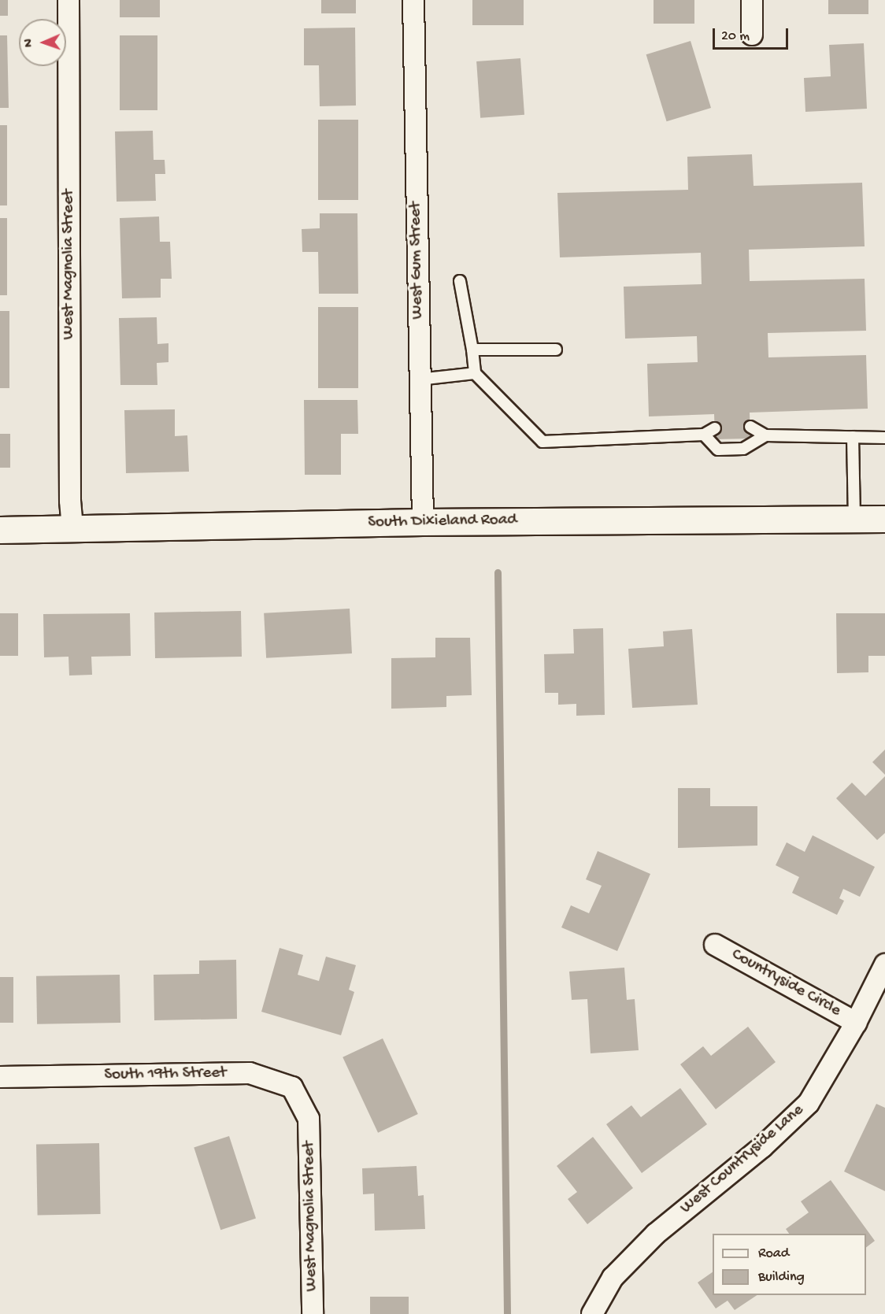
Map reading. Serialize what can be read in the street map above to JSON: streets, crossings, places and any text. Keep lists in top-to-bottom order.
{
  "streets": {
    "main road": ["South Dixieland Road"],
    "street": [
      "West Gum Street",
      "West Magnolia Street",
      "Countryside Circle",
      "South 19th Street",
      "West Countryside Lane"
    ]
  },
  "crossings": [
    ["West Gum Street", "South Dixieland Road"],
    ["West Magnolia Street", "South Dixieland Road"],
    ["West Magnolia Street", "South 19th Street"],
    ["Countryside Circle", "West Countryside Lane"]
  ],
  "legend": ["Road", "Building"],
  "scale_bar": "20 m",
  "north": "left"
}
